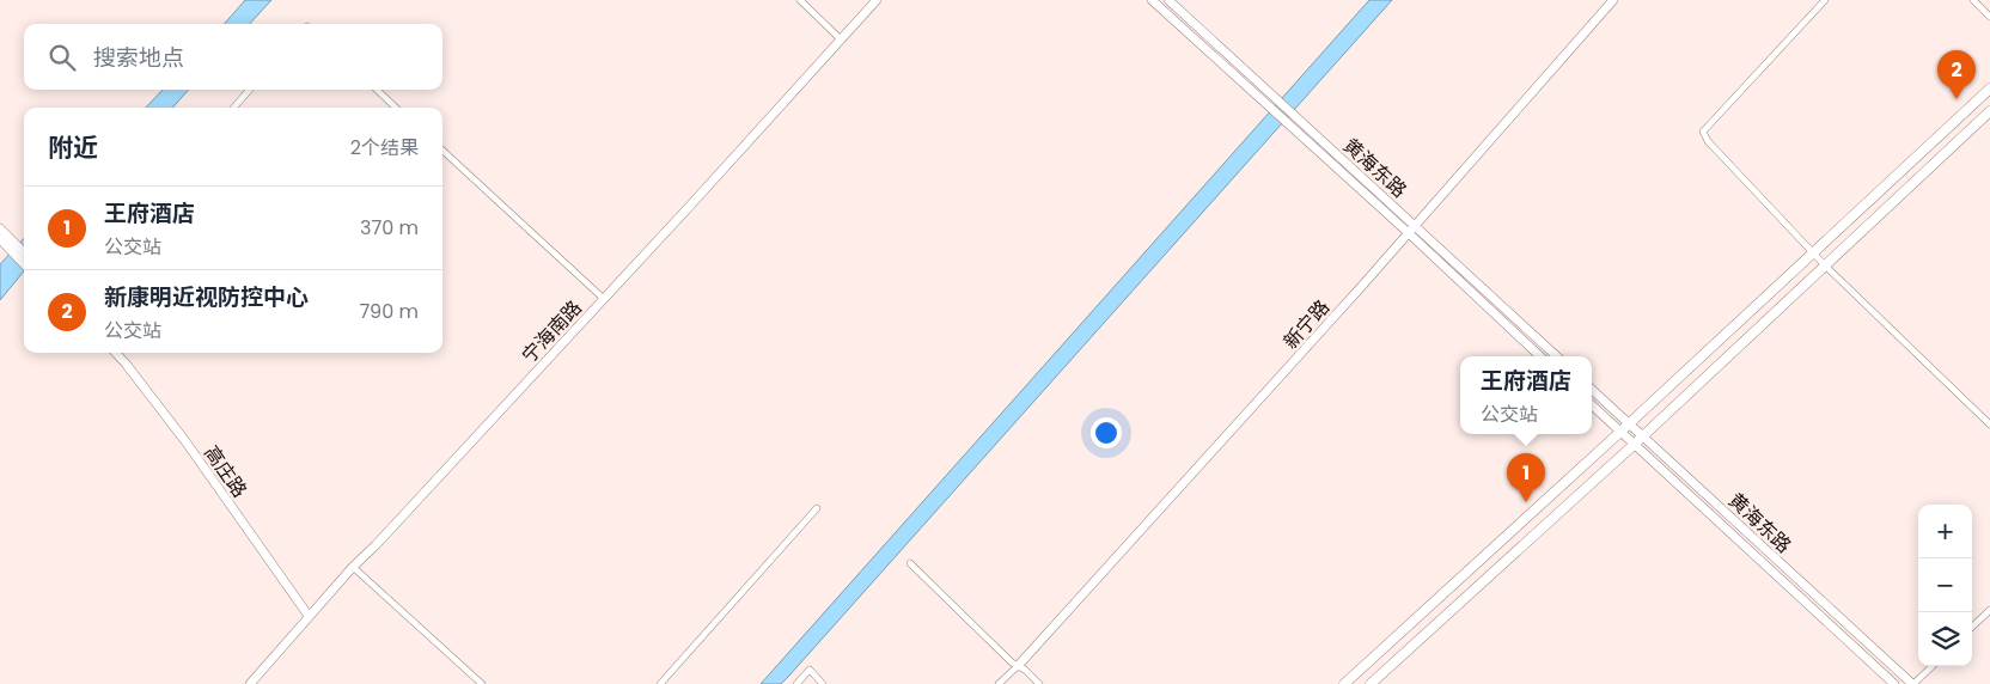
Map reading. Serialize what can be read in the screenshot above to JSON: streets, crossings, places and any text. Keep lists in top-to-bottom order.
{
  "streets": {
    "street": [
      "黄海东路",
      "新宁路",
      "宁海南路",
      "高庄路"
    ]
  },
  "crossings": [
    ["黄海东路", "新宁路"],
    ["宁海南路", "高庄路"]
  ],
  "page": {
    "search": "搜索地点",
    "pins": ["2", "1"],
    "heading": ["附近", "2个结果"],
    "list": [
      {
        "mark": "1",
        "name": "王府酒店",
        "note": "公交站",
        "value": "370 m"
      },
      {
        "mark": "2",
        "name": "新康明近视防控中心",
        "note": "公交站",
        "value": "790 m"
      }
    ],
    "popup": ["王府酒店", "公交站"],
    "map_buttons": ["+", "−"]
  }
}
